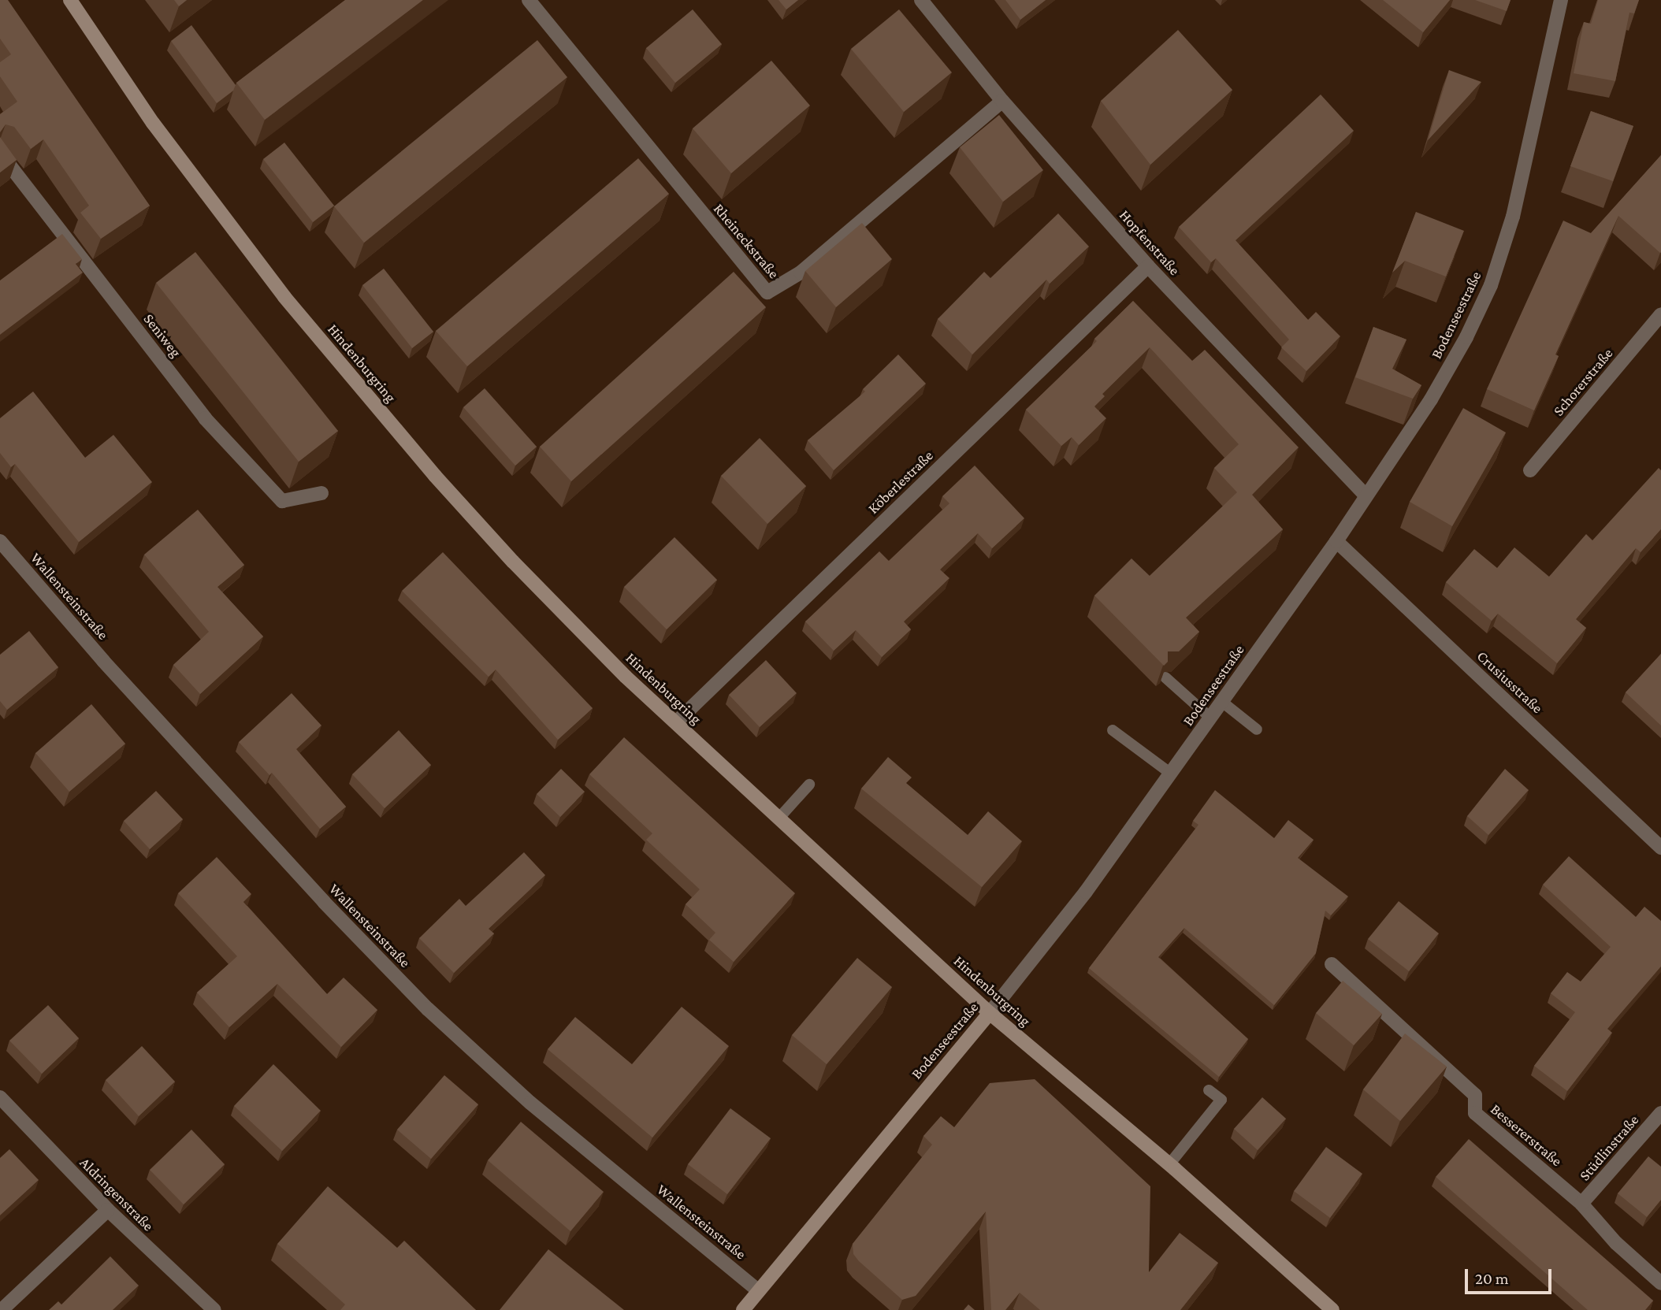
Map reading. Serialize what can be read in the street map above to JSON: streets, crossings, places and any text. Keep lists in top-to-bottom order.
{
  "streets": {
    "main road": ["Bodenseestraße", "Hindenburgring"],
    "street": [
      "Rheineckstraße",
      "Hopfenstraße",
      "Seniweg",
      "Schorerstraße",
      "Köberlestraße",
      "Wallensteinstraße",
      "Crusiusstraße",
      "Bessererstraße",
      "Stüdlinstraße",
      "Aldringenstraße"
    ]
  },
  "crossings": [
    ["Rheineckstraße", "Hopfenstraße"],
    ["Hopfenstraße", "Bodenseestraße"],
    ["Hopfenstraße", "Köberlestraße"],
    ["Bodenseestraße", "Hindenburgring"],
    ["Bodenseestraße", "Wallensteinstraße"],
    ["Bodenseestraße", "Crusiusstraße"],
    ["Hindenburgring", "Köberlestraße"],
    ["Bessererstraße", "Stüdlinstraße"]
  ],
  "scale_bar": "20 m"
}
